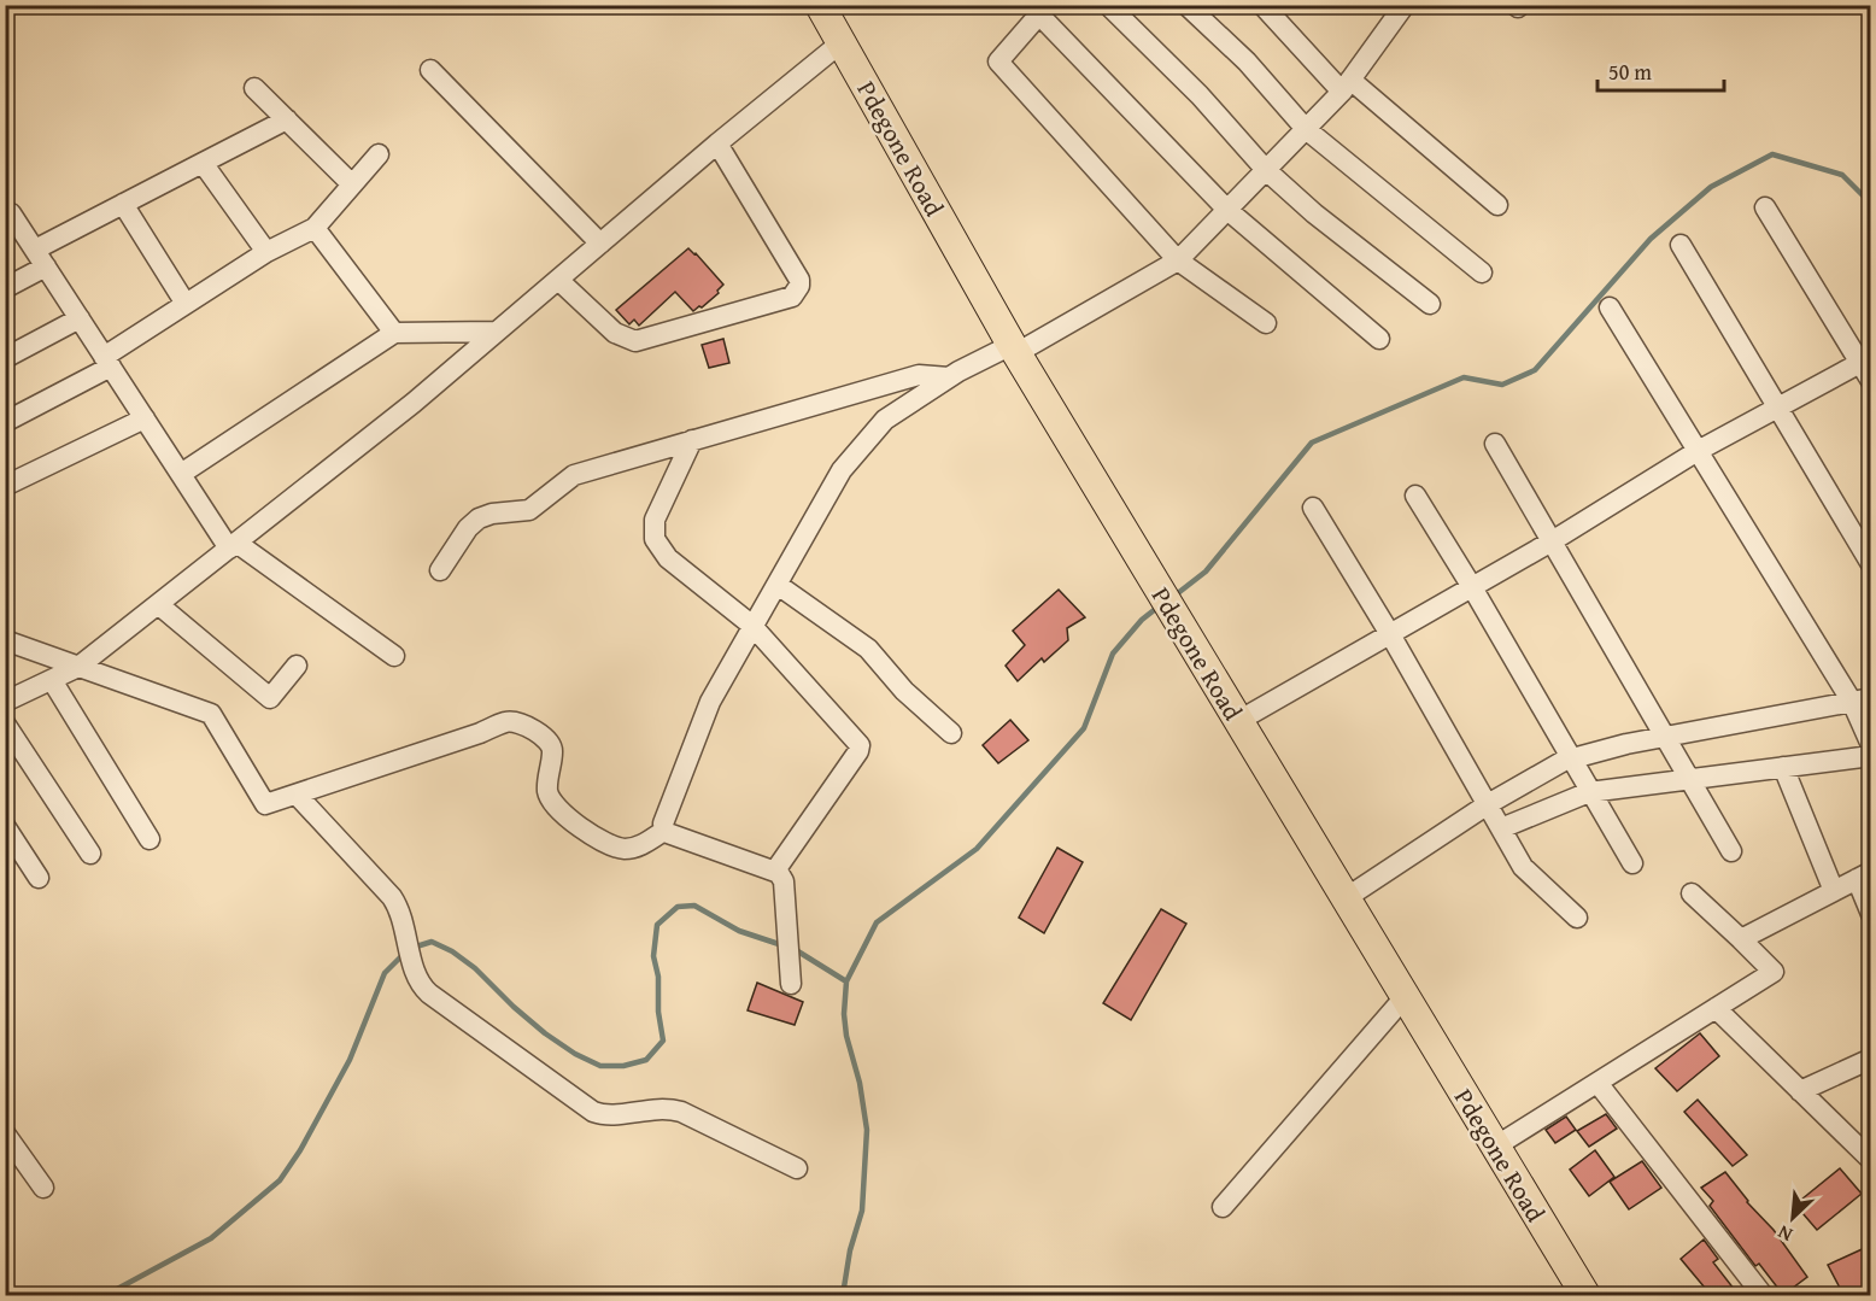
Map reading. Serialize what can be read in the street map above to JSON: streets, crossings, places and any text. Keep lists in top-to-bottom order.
{
  "streets": {
    "highway": ["Pdegone Road"]
  },
  "scale_bar": "50 m",
  "north": "bottom left"
}
